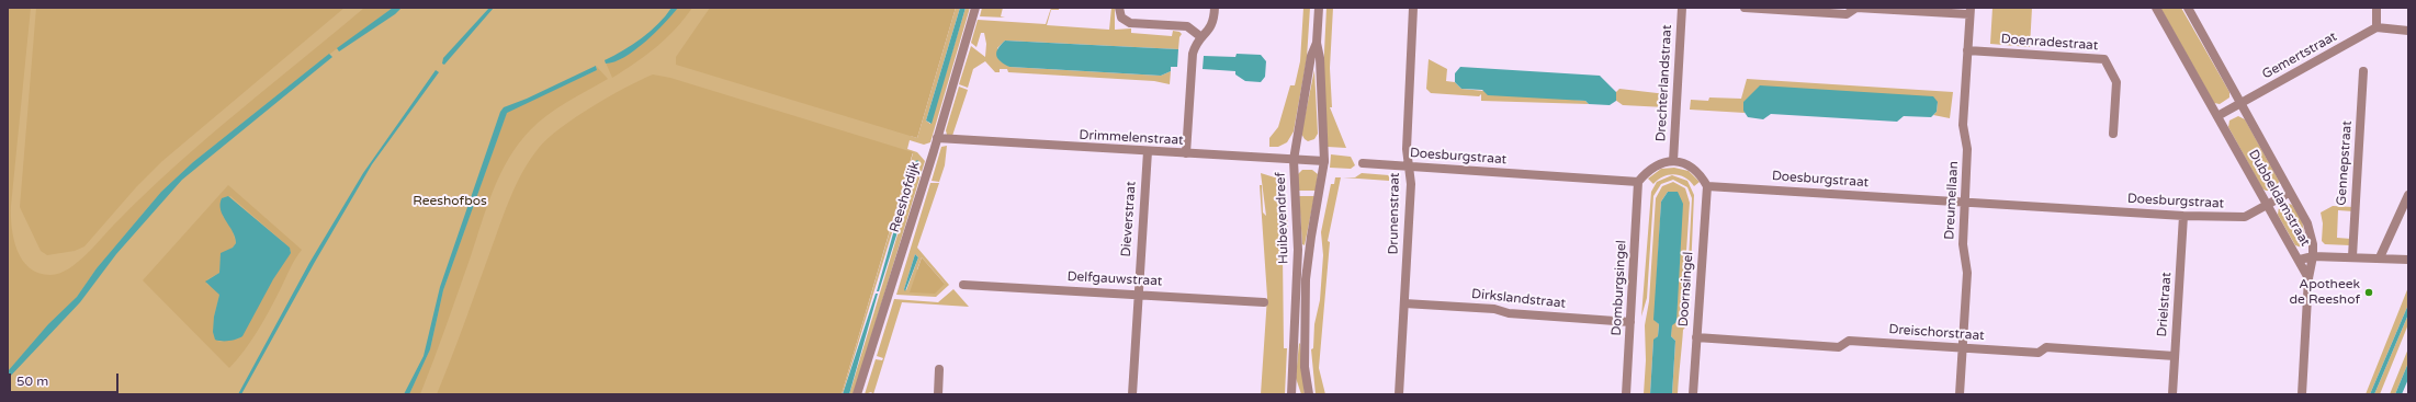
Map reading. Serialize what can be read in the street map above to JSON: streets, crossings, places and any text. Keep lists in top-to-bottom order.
{
  "streets": {
    "street": [
      "Doenradestraat",
      "Gemertstraat",
      "Drechterlandstraat",
      "Drimmelenstraat",
      "Doesburgstraat",
      "Gennepstraat",
      "Reeshofdijk",
      "Dubbeldamstraat",
      "Dreumellaan",
      "Drunenstraat",
      "Huibevendreef",
      "Dieverstraat",
      "Delfgauwstraat",
      "Domburgsingel",
      "Doornsingel",
      "Dirkslandstraat",
      "Drielstraat",
      "Dreischorstraat"
    ]
  },
  "crossings": [
    ["Doenradestraat", "Dreumellaan"],
    ["Gemertstraat", "Dubbeldamstraat"],
    ["Drimmelenstraat", "Reeshofdijk"],
    ["Drimmelenstraat", "Huibevendreef"],
    ["Drimmelenstraat", "Dieverstraat"],
    ["Doesburgstraat", "Dubbeldamstraat"],
    ["Doesburgstraat", "Dreumellaan"],
    ["Doesburgstraat", "Drunenstraat"],
    ["Doesburgstraat", "Domburgsingel"],
    ["Doesburgstraat", "Doornsingel"],
    ["Doesburgstraat", "Drielstraat"],
    ["Dreumellaan", "Dreischorstraat"],
    ["Drunenstraat", "Dirkslandstraat"],
    ["Dieverstraat", "Delfgauwstraat"],
    ["Domburgsingel", "Dirkslandstraat"],
    ["Doornsingel", "Dreischorstraat"],
    ["Drielstraat", "Dreischorstraat"]
  ],
  "parks": ["Reeshofbos"],
  "places": ["Apotheek de Reeshof"],
  "scale_bar": "50 m"
}
